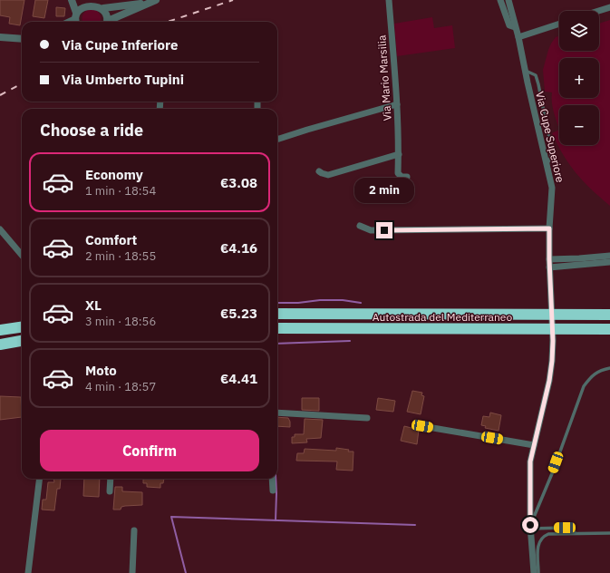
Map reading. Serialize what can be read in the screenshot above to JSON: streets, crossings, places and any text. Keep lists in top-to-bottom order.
{
  "streets": {
    "highway": ["Autostrada del Mediterraneo"],
    "street": ["Via Mario Marsilia", "Via Cupe Superiore"]
  },
  "page": {
    "map_buttons": ["+", "−"],
    "banner": ["Via Cupe Inferiore", "Via Umberto Tupini"],
    "heading": "Choose a ride",
    "list": [
      {
        "name": "Economy",
        "note": "1 min · 18:54",
        "value": "€3.08"
      },
      {
        "name": "Comfort",
        "note": "2 min · 18:55",
        "value": "€4.16"
      },
      {
        "name": "XL",
        "note": "3 min · 18:56",
        "value": "€5.23"
      },
      {
        "name": "Moto",
        "note": "4 min · 18:57",
        "value": "€4.41"
      }
    ],
    "bubble": "2 min",
    "buttons": "Confirm"
  }
}
